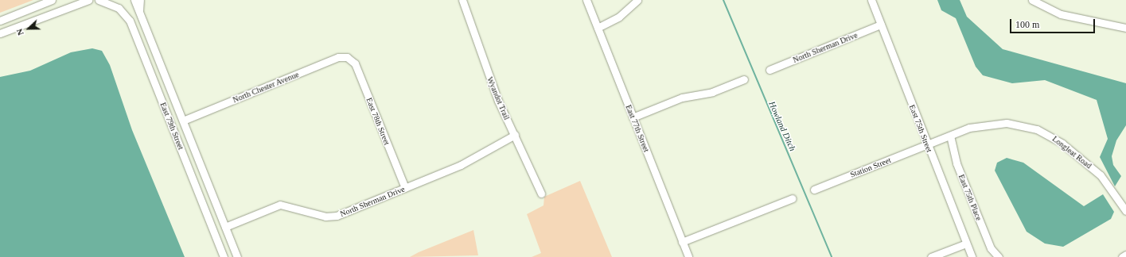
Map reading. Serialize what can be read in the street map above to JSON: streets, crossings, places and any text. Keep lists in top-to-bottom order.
{
  "streets": {
    "street": [
      "North Sherman Drive",
      "North Chester Avenue",
      "Wyandot Trail",
      "East 78th Street",
      "East 79th Street",
      "East 77th Street",
      "East 75th Street",
      "Longleat Road",
      "Station Street",
      "East 75th Place"
    ]
  },
  "crossings": [
    ["North Sherman Drive", "Wyandot Trail"],
    ["North Sherman Drive", "East 78th Street"],
    ["North Sherman Drive", "East 79th Street"],
    ["North Sherman Drive", "East 75th Street"],
    ["North Chester Avenue", "East 78th Street"],
    ["North Chester Avenue", "East 79th Street"],
    ["East 75th Street", "Longleat Road"],
    ["East 75th Street", "Station Street"],
    ["Longleat Road", "Station Street"],
    ["Longleat Road", "East 75th Place"]
  ],
  "water": ["Howland Ditch"],
  "scale_bar": "100 m",
  "north": "left"
}
